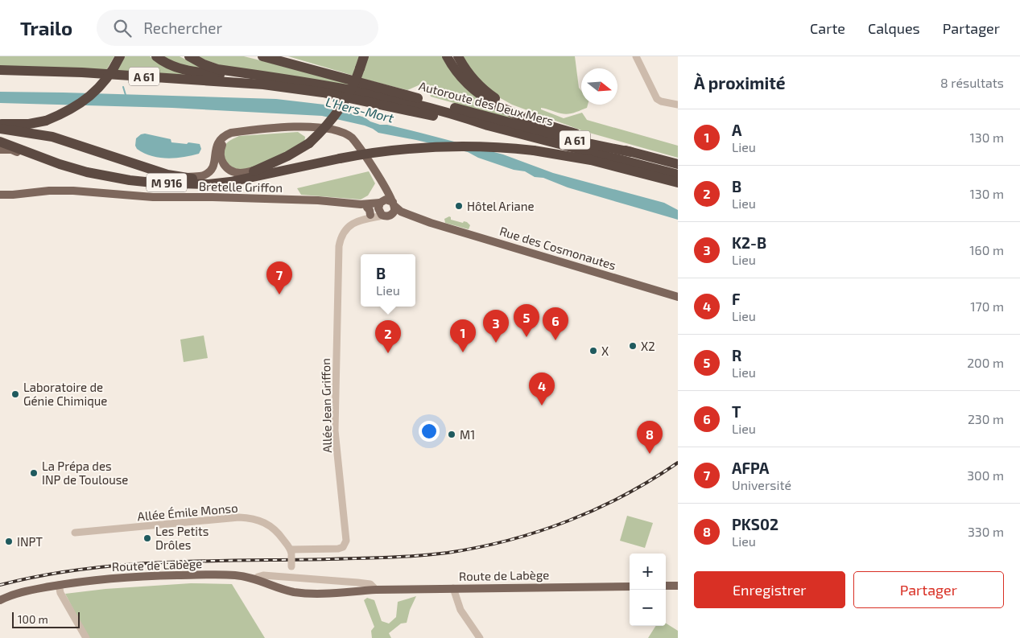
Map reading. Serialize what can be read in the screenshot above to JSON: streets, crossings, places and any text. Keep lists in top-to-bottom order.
{
  "streets": {
    "highway": ["A 61", "Autoroute des Deux Mers", "M 916"],
    "main road": ["Bretelle Griffon", "Rue des Cosmonautes", "Route de Labège"],
    "street": ["Allée Jean Griffon", "Allée Émile Monso"]
  },
  "crossings": [
    ["A 61", "Autoroute des Deux Mers"],
    ["Bretelle Griffon", "Rue des Cosmonautes"],
    ["Bretelle Griffon", "Allée Jean Griffon"],
    ["Rue des Cosmonautes", "Allée Jean Griffon"],
    ["Allée Jean Griffon", "Allée Émile Monso"]
  ],
  "water": ["L'Hers-Mort"],
  "places": [
    "Hôtel Ariane",
    "X2",
    "X",
    "Laboratoire de Génie Chimique",
    "M1",
    "La Prépa des INP de Toulouse",
    "Les Petits Drôles",
    "INPT"
  ],
  "scale_bar": "100 m",
  "north": "right",
  "page": {
    "header": "Trailo",
    "search": "Rechercher",
    "nav": ["Carte", "Calques", "Partager"],
    "heading": ["À proximité", "8 résultats"],
    "list": [
      {
        "mark": "1",
        "name": "A",
        "note": "Lieu",
        "value": "130 m"
      },
      {
        "mark": "2",
        "name": "B",
        "note": "Lieu",
        "value": "130 m"
      },
      {
        "mark": "3",
        "name": "K2-B",
        "note": "Lieu",
        "value": "160 m"
      },
      {
        "mark": "4",
        "name": "F",
        "note": "Lieu",
        "value": "170 m"
      },
      {
        "mark": "5",
        "name": "R",
        "note": "Lieu",
        "value": "200 m"
      },
      {
        "mark": "6",
        "name": "T",
        "note": "Lieu",
        "value": "230 m"
      },
      {
        "mark": "7",
        "name": "AFPA",
        "note": "Université",
        "value": "300 m"
      },
      {
        "mark": "8",
        "name": "PKS02",
        "note": "Lieu",
        "value": "330 m"
      }
    ],
    "popup": ["B", "Lieu"],
    "pins": [
      "7",
      "5",
      "6",
      "3",
      "1",
      "2",
      "4",
      "8"
    ],
    "map_buttons": ["+", "−"],
    "buttons": ["Enregistrer", "Partager"],
    "scale": "100 m"
  }
}
